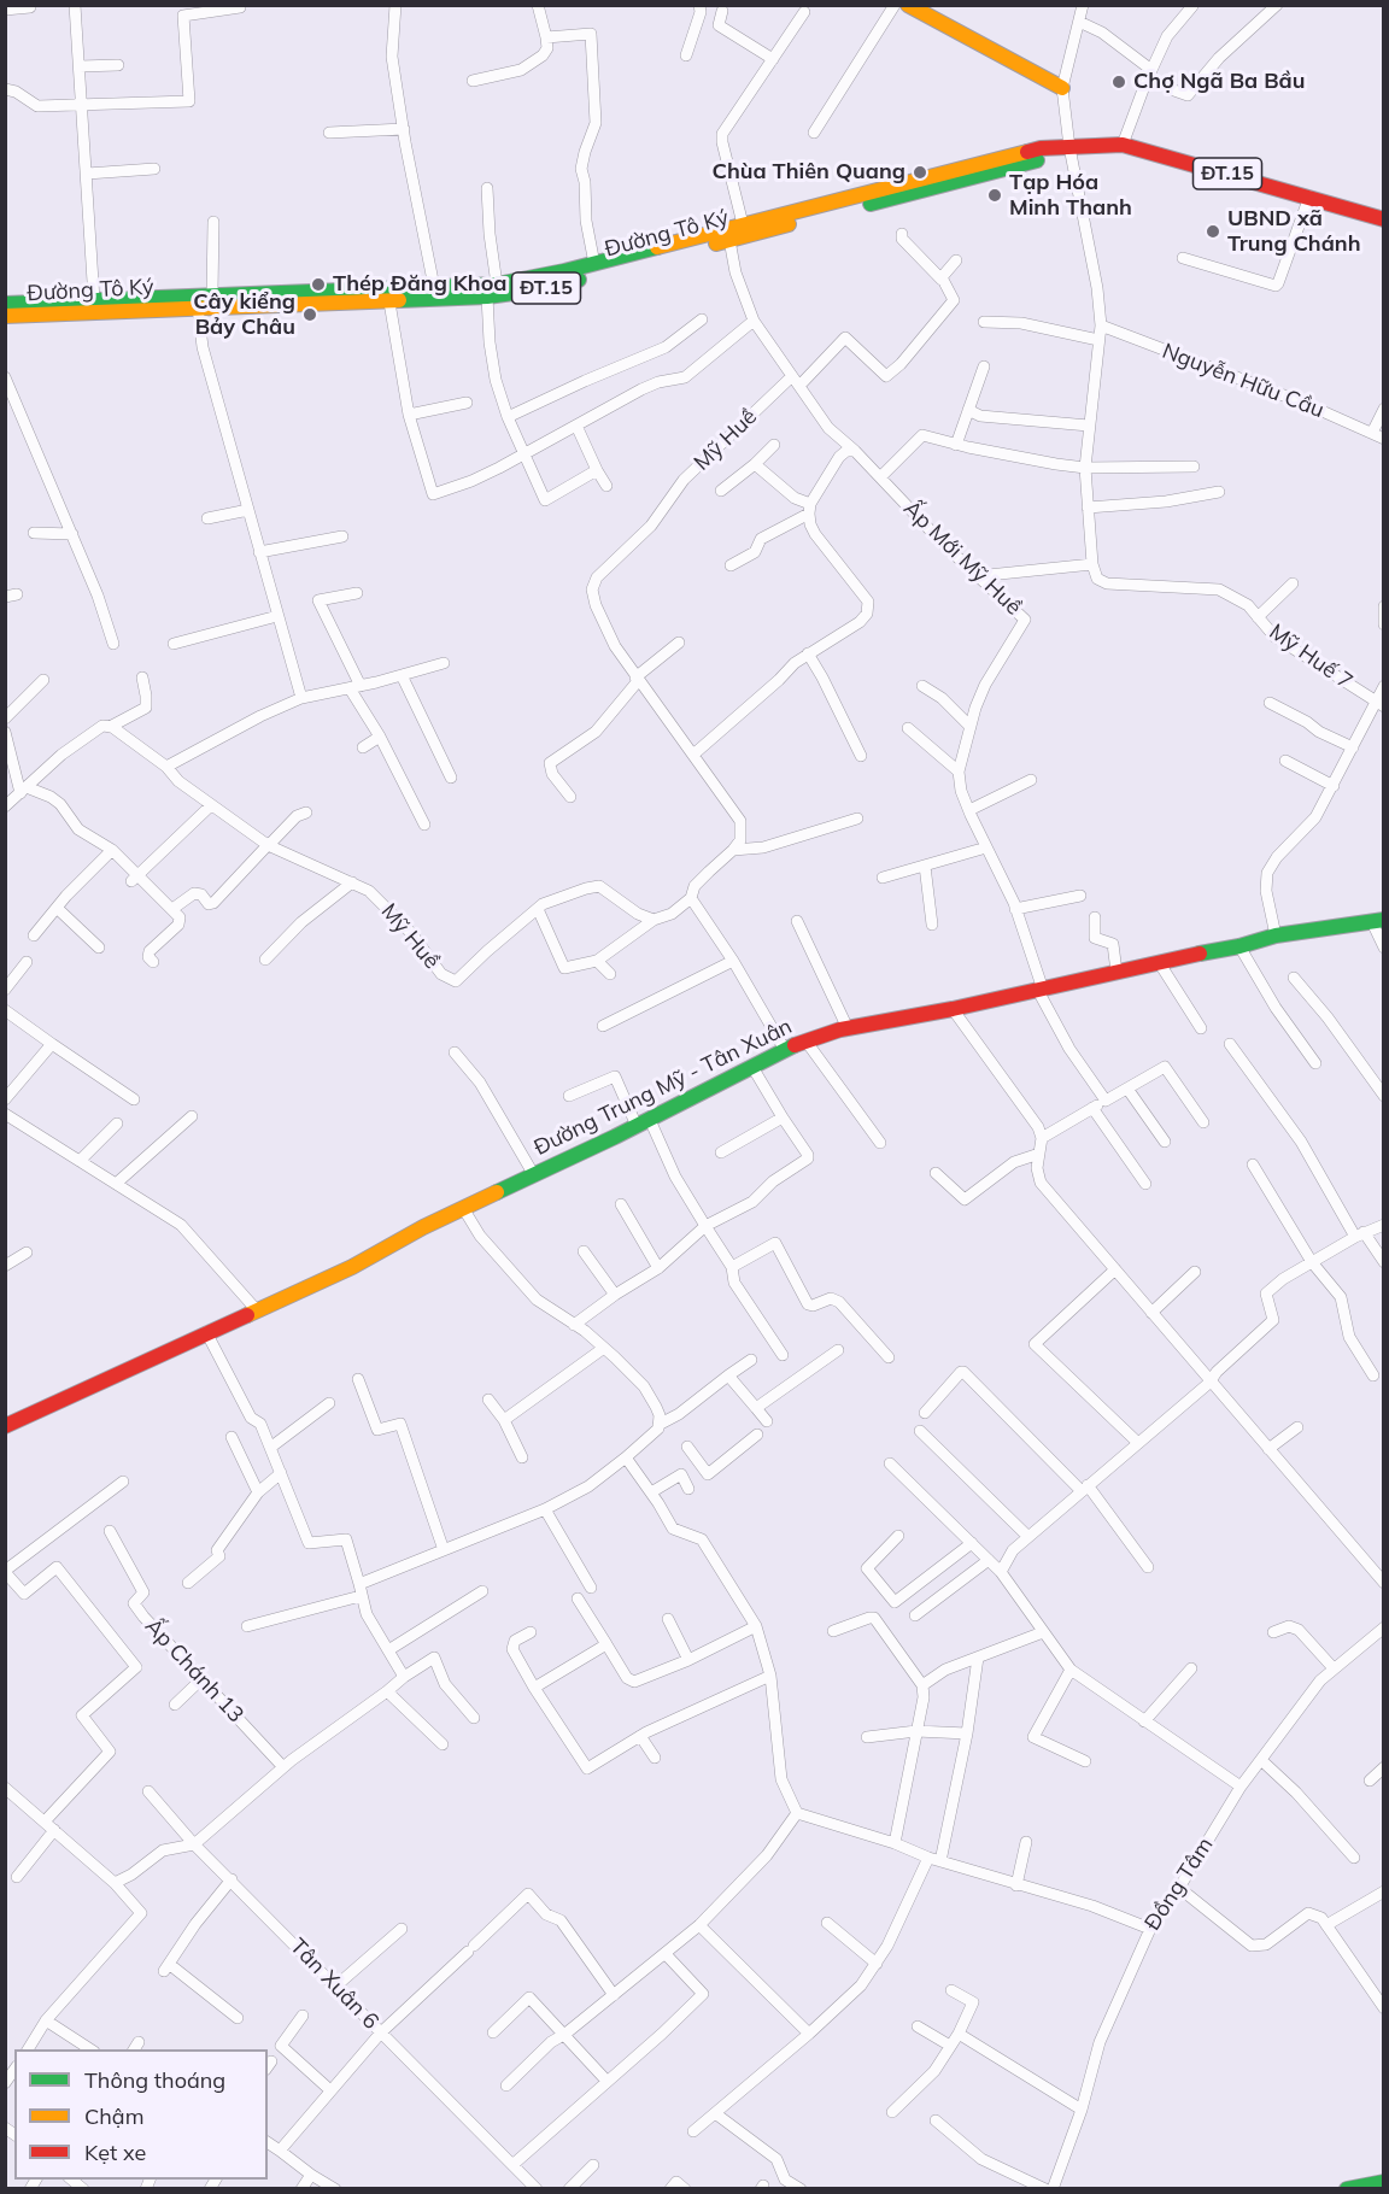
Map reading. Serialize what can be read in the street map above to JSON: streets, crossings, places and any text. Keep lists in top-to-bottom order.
{
  "streets": {
    "main road": ["ĐT.15", "Đường Tô Ký", "Đường Trung Mỹ - Tân Xuân"],
    "street": [
      "Nguyễn Hữu Cầu",
      "Mỹ Huề",
      "Ấp Mới Mỹ Huề",
      "Mỹ Huế 7",
      "Ấp Chánh 13",
      "Đồng Tâm",
      "Tân Xuân 6"
    ]
  },
  "crossings": [
    ["Đường Tô Ký", "Ấp Mới Mỹ Huề"],
    ["Mỹ Huề", "Ấp Mới Mỹ Huề"],
    ["Ấp Mới Mỹ Huề", "Đường Trung Mỹ - Tân Xuân"]
  ],
  "places": [
    "Chợ Ngã Ba Bầu",
    "Chùa Thiên Quang",
    "Tạp Hóa Minh Thanh",
    "UBND xã Trung Chánh",
    "Thép Đăng Khoa",
    "Cây kiểng Bảy Châu"
  ],
  "legend": ["Thông thoáng", "Chậm", "Kẹt xe"]
}
